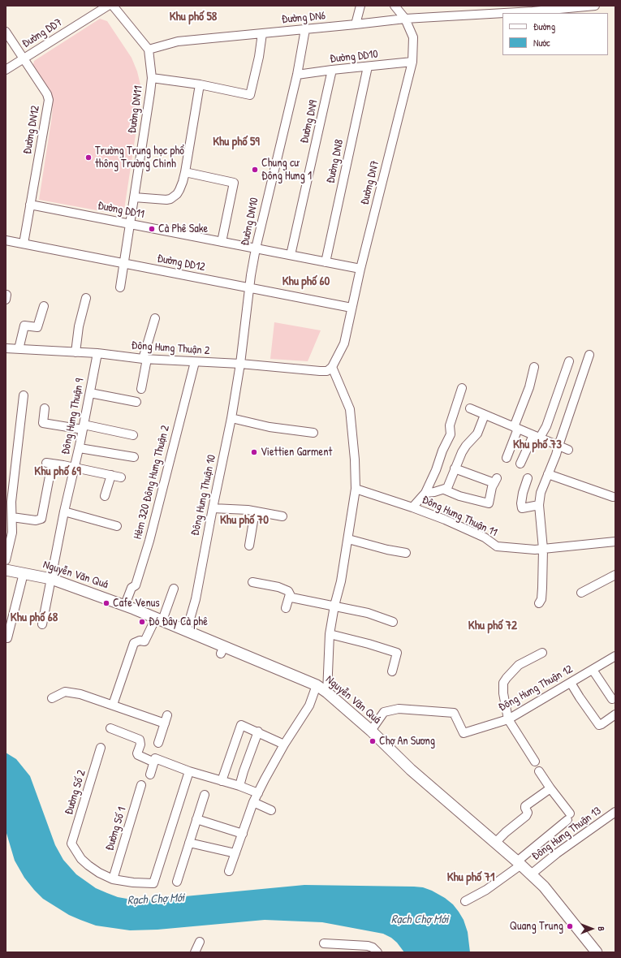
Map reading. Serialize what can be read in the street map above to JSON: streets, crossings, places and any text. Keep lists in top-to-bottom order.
{
  "streets": {
    "main road": ["Nguyễn Văn Quá"],
    "street": [
      "Đường DN6",
      "Đường DD7",
      "Đường DD10",
      "Đường DN11",
      "Đường DN9",
      "Đường DN12",
      "Đường DN8",
      "Đường DN7",
      "Đường DD11",
      "Đường DN10",
      "Đường DD12",
      "Đông Hưng Thuận 2",
      "Đông Hưng Thuận 9",
      "Hẻm 320 Đông Hưng Thuận 2",
      "Đông Hưng Thuận 10",
      "Đông Hưng Thuận 11",
      "Đông Hưng Thuận 12",
      "Đường Số 2",
      "Đường Số 1",
      "Đông Hưng Thuận 13"
    ]
  },
  "crossings": [
    ["Đường DN6", "Đường DN11"],
    ["Đường DN6", "Đường DN7"],
    ["Đường DN6", "Đường DN10"],
    ["Đường DD7", "Đường DN12"],
    ["Đường DD10", "Đường DN9"],
    ["Đường DD10", "Đường DN8"],
    ["Đường DD10", "Đường DN7"],
    ["Đường DD10", "Đường DN10"],
    ["Đường DN11", "Đường DD11"],
    ["Đường DN11", "Đường DD12"],
    ["Đường DN9", "Đường DD11"],
    ["Đường DN12", "Đường DD11"],
    ["Đường DN12", "Đường DD12"],
    ["Đường DN8", "Đường DD11"],
    ["Đường DN7", "Đường DD11"],
    ["Đường DN7", "Đường DD12"],
    ["Đường DN7", "Đông Hưng Thuận 2"],
    ["Đường DD11", "Đường DN10"],
    ["Đường DN10", "Đường DD12"],
    ["Đường DN10", "Đông Hưng Thuận 2"],
    ["Đường DN10", "Đông Hưng Thuận 10"],
    ["Đông Hưng Thuận 2", "Đông Hưng Thuận 9"],
    ["Đông Hưng Thuận 2", "Hẻm 320 Đông Hưng Thuận 2"],
    ["Đông Hưng Thuận 2", "Đông Hưng Thuận 10"],
    ["Đông Hưng Thuận 9", "Nguyễn Văn Quá"],
    ["Hẻm 320 Đông Hưng Thuận 2", "Nguyễn Văn Quá"],
    ["Đông Hưng Thuận 10", "Nguyễn Văn Quá"],
    ["Nguyễn Văn Quá", "Đông Hưng Thuận 12"],
    ["Nguyễn Văn Quá", "Đông Hưng Thuận 13"],
    ["Đường Số 2", "Đường Số 1"]
  ],
  "districts": [
    "Khu phố 58",
    "Khu phố 59",
    "Khu phố 60",
    "Khu phố 73",
    "Khu phố 69",
    "Khu phố 70",
    "Khu phố 68",
    "Khu phố 72",
    "Khu phố 71"
  ],
  "water": ["Rạch Chợ Mới"],
  "places": [
    "Trường Trung học phổ thông Trường Chinh",
    "Chung cư Đông Hưng 1",
    "Cà Phê Sake",
    "Viettien Garment",
    "Cafe Venus",
    "Đó Đây Cà phê",
    "Chợ An Sương",
    "Quang Trung"
  ],
  "legend": ["Đường", "Nước"],
  "north": "right"
}
